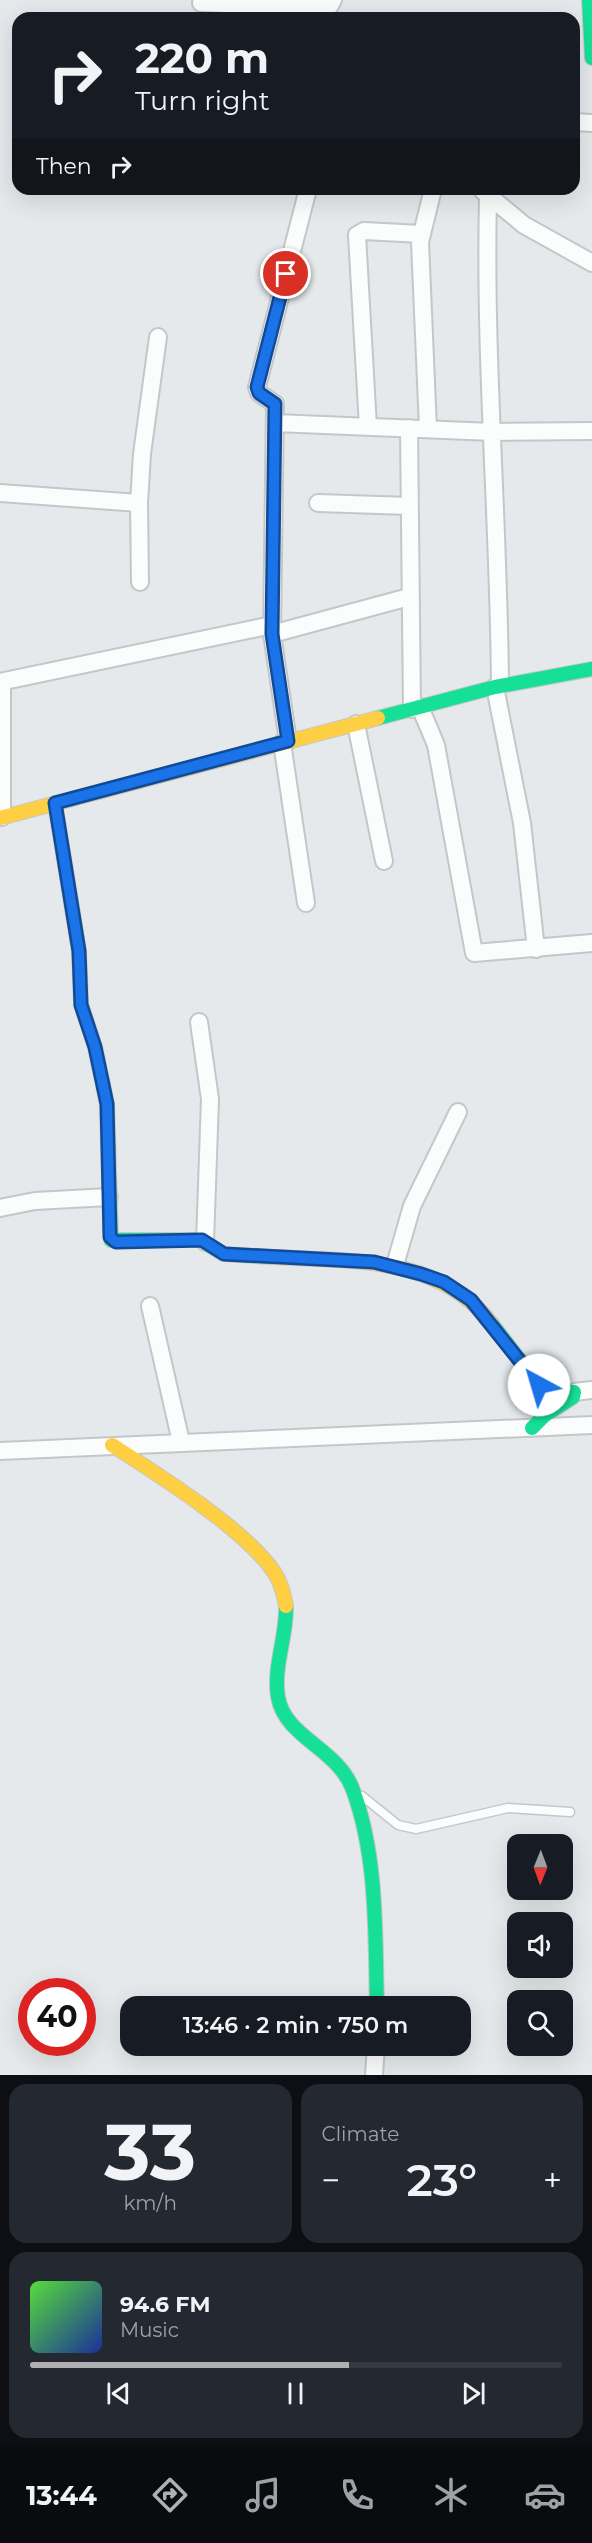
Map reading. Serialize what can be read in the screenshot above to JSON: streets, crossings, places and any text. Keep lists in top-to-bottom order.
{
  "north": "bottom",
  "page": {
    "turn": ["220 m", "Turn right"],
    "then": "Then",
    "limit": "40",
    "trip": "13:46 · 2 min · 750 m",
    "tile": [
      ["33", "km/h"],
      "Climate"
    ],
    "heat": ["−", "23°", "+"],
    "song": ["94.6 FM", "Music"],
    "tabs": "13:44"
  }
}
